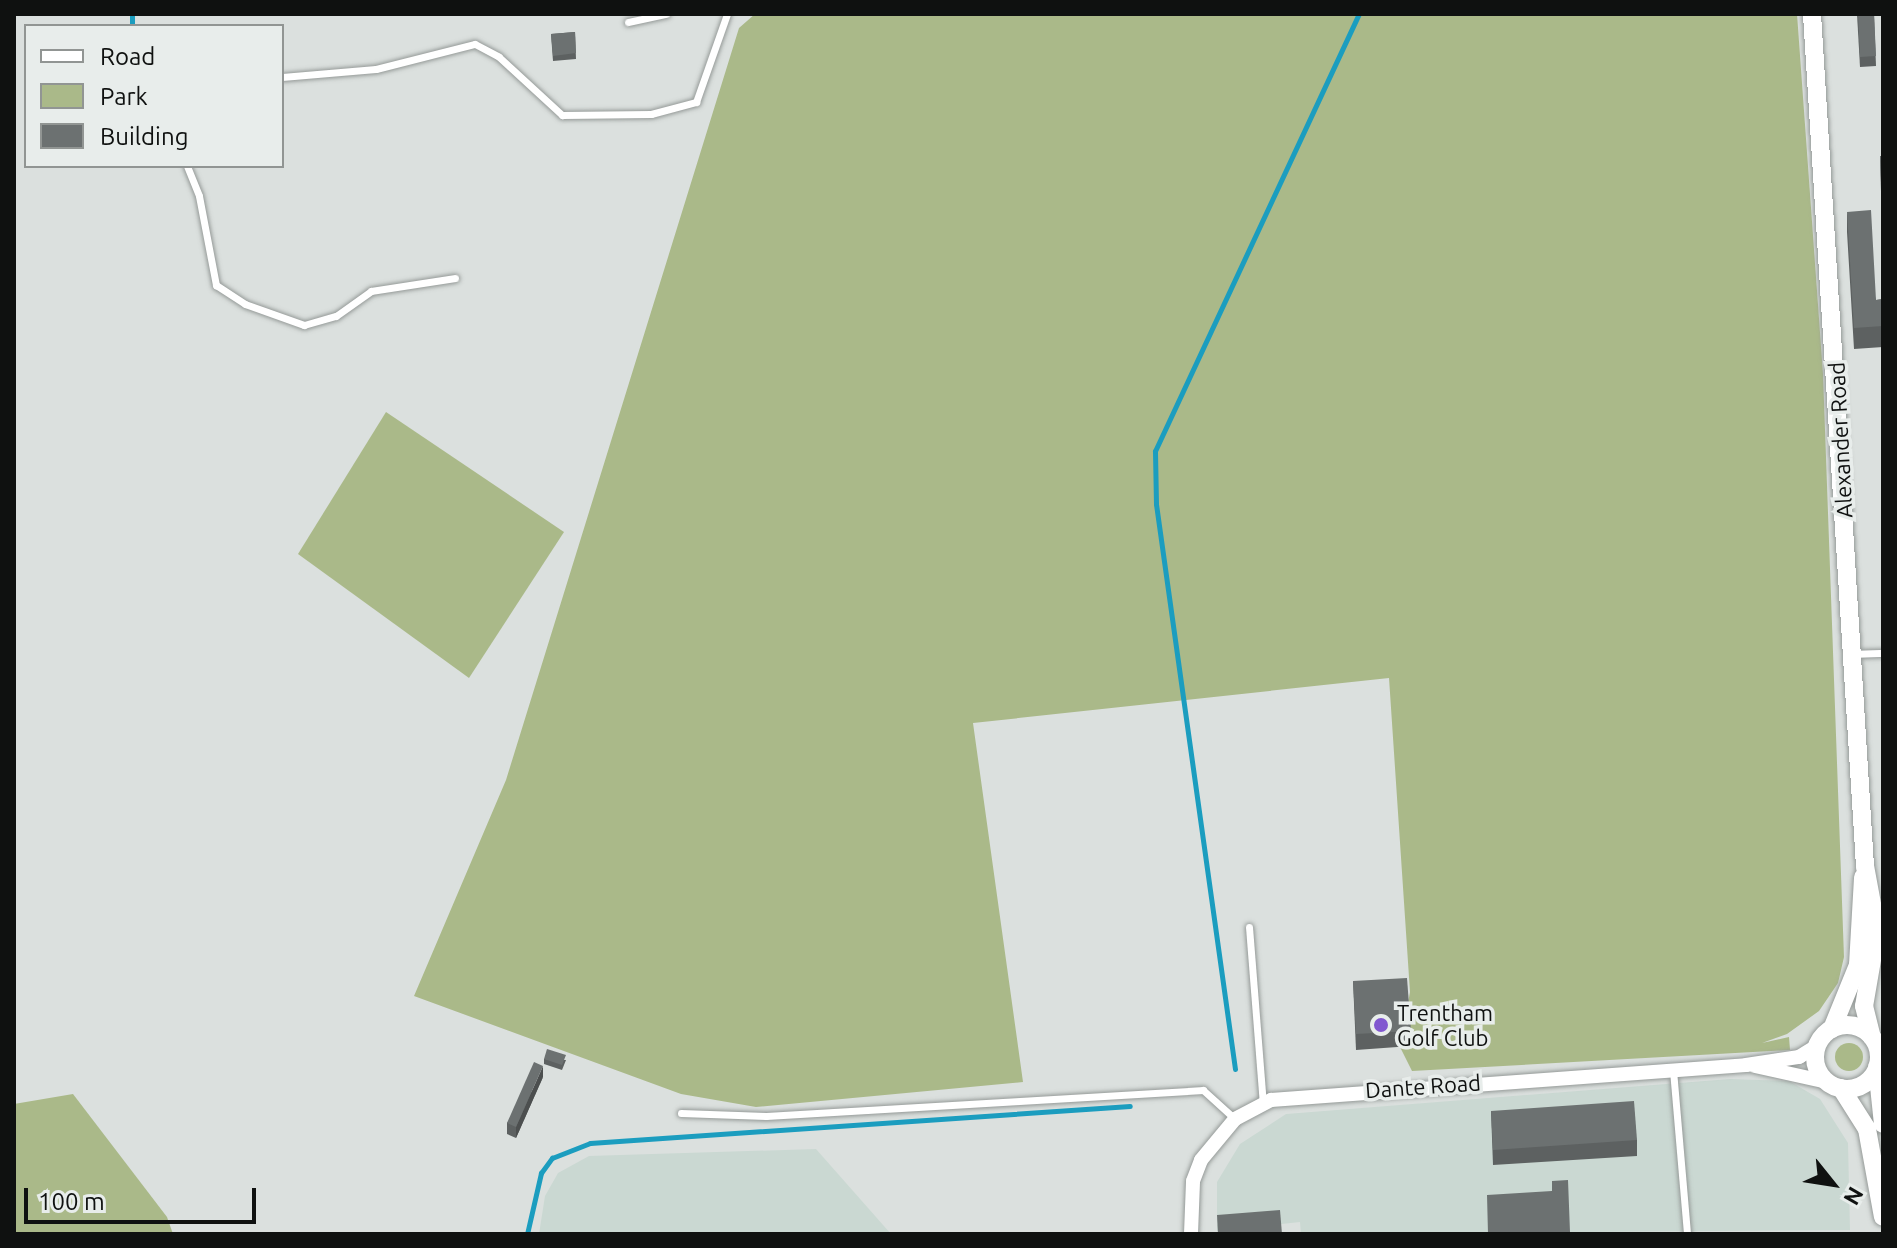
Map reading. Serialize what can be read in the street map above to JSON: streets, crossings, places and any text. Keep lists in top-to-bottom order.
{
  "streets": {
    "street": ["Alexander Road", "Dante Road"]
  },
  "places": ["Trentham Golf Club"],
  "legend": ["Road", "Park", "Building"],
  "scale_bar": "100 m",
  "north": "bottom right"
}
